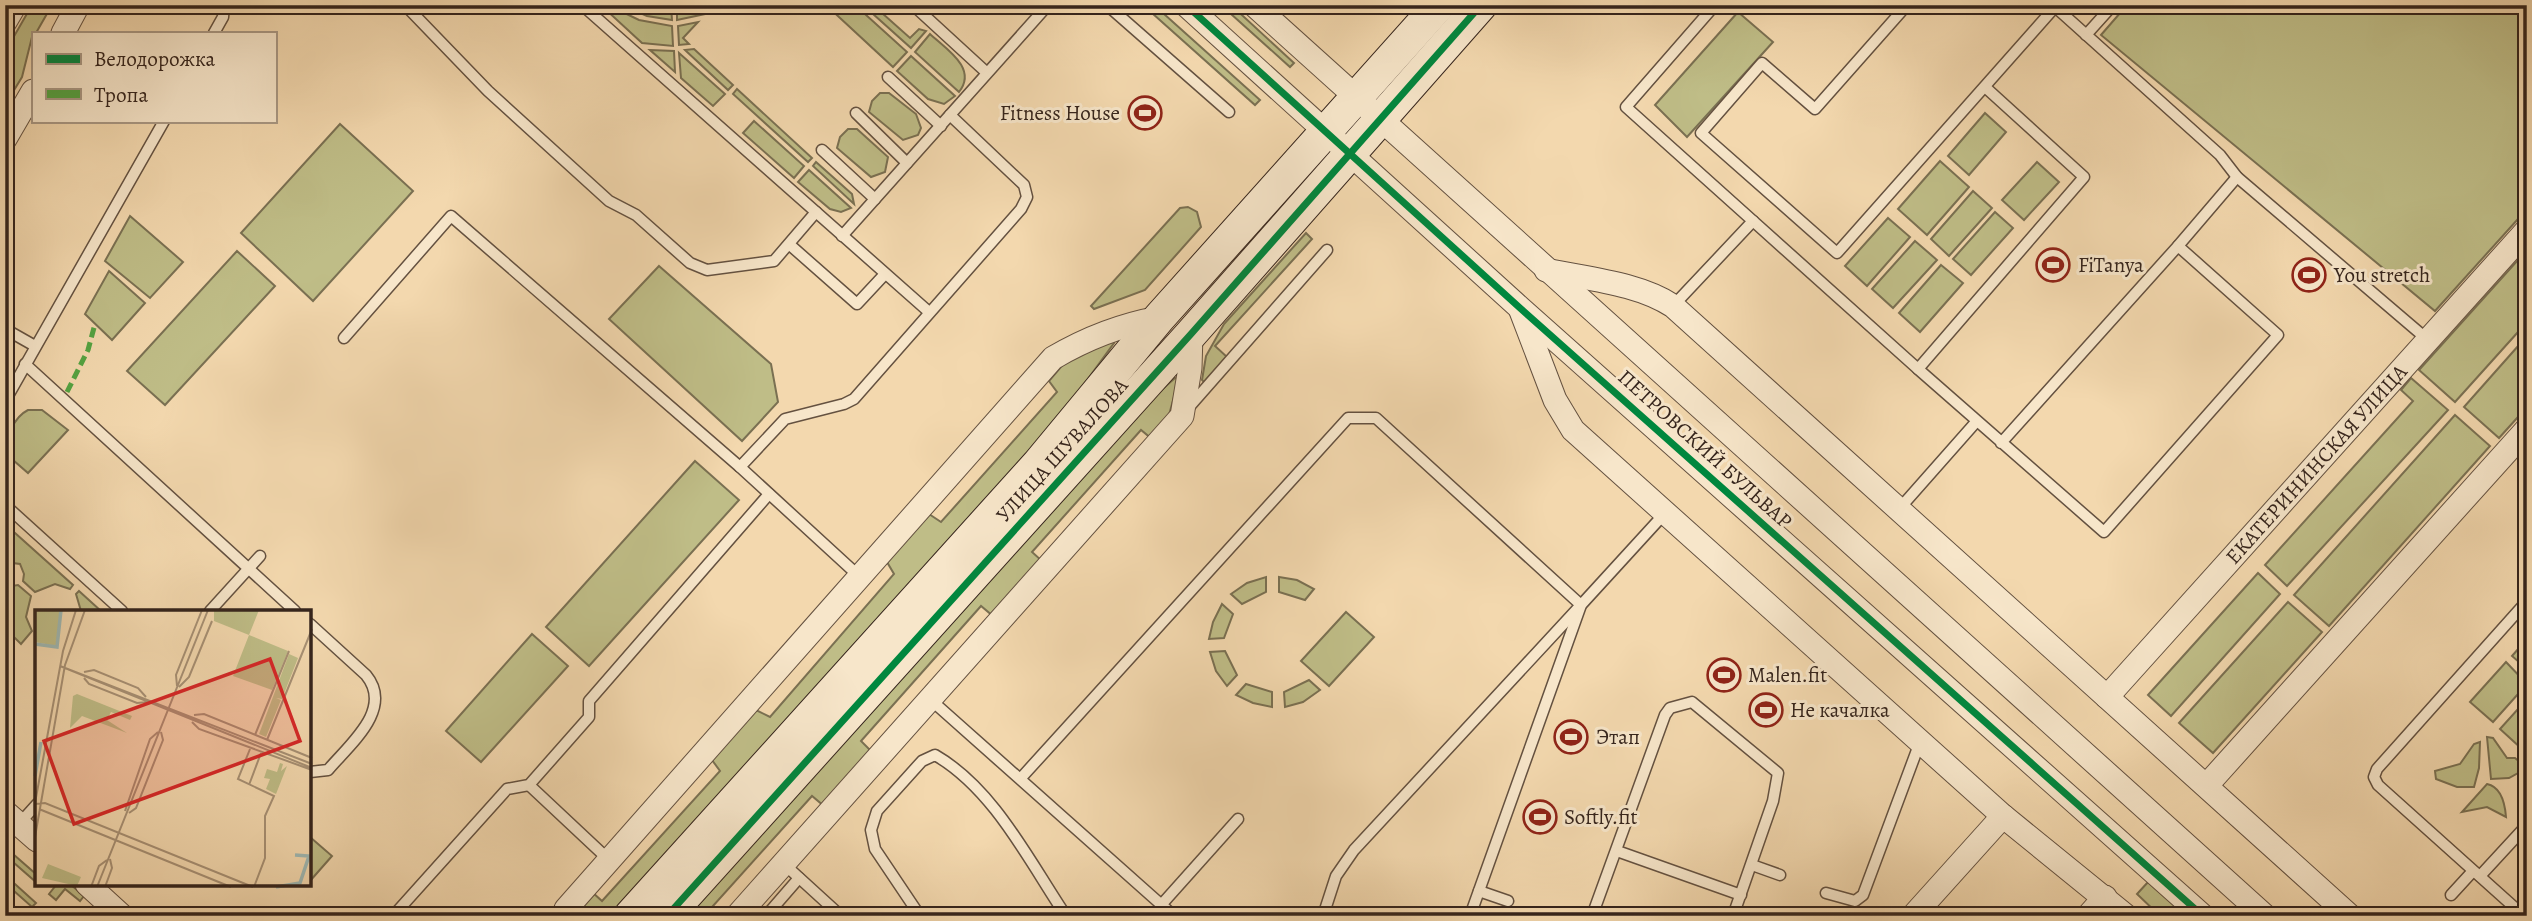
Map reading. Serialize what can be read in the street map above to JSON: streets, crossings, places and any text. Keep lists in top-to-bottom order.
{
  "streets": {
    "street": ["ПЕТРОВСКИЙ БУЛЬВАР", "УЛИЦА ШУВАЛОВА", "ЕКАТЕРИНИНСКАЯ УЛИЦА"]
  },
  "crossings": [
    ["ПЕТРОВСКИЙ БУЛЬВАР", "УЛИЦА ШУВАЛОВА"]
  ],
  "places": {
    "sports": [
      "Fitness House",
      "FiTanya",
      "You stretch",
      "Malen.fit",
      "Не качалка",
      "Этап",
      "Softly.fit"
    ]
  },
  "legend": ["Велодорожка", "Тропа"]
}
